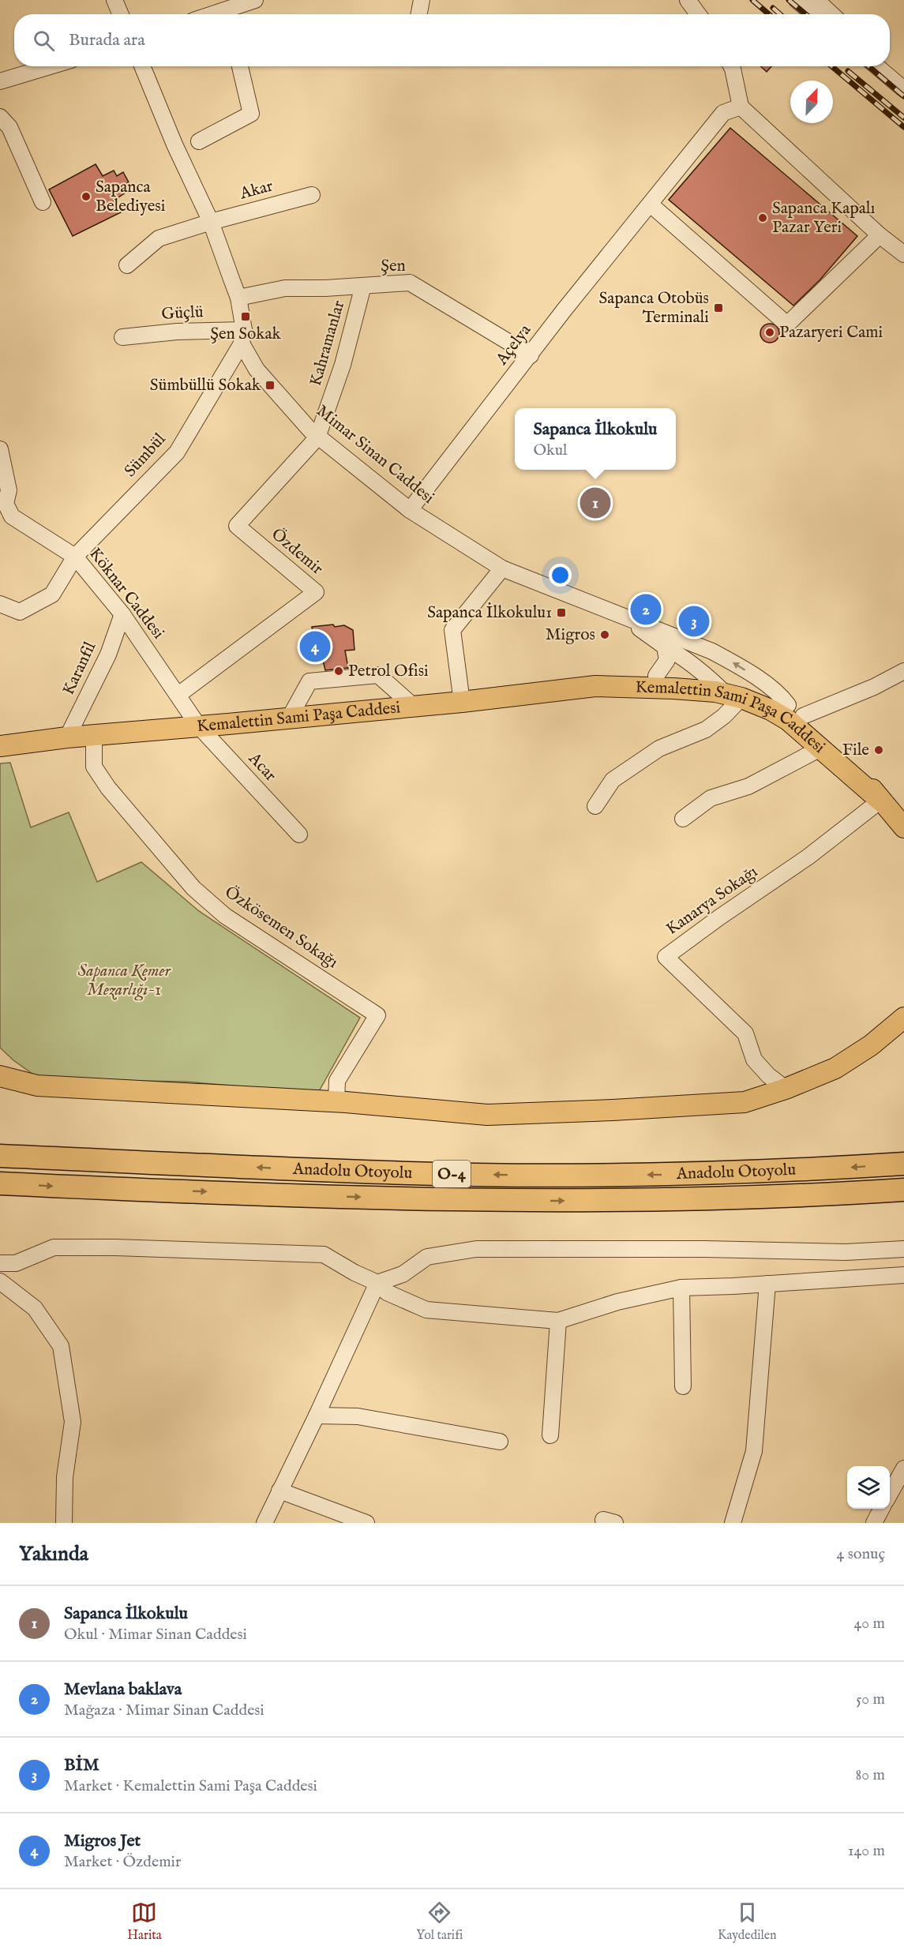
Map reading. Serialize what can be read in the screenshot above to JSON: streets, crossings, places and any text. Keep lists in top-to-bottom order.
{
  "streets": {
    "highway": ["Anadolu Otoyolu", "O-4"],
    "main road": ["Kemalettin Sami Paşa Caddesi"],
    "street": [
      "Akar",
      "Şen",
      "Güçlü",
      "Kahramanlar",
      "Açelya",
      "Mimar Sinan Caddesi",
      "Sümbül",
      "Özdemir",
      "Köknar Caddesi",
      "Karanfil",
      "Acar",
      "Kanarya Sokağı",
      "Özkösemen Sokağı"
    ]
  },
  "crossings": [
    ["Akar", "Mimar Sinan Caddesi"],
    ["Şen", "Kahramanlar"],
    ["Şen", "Açelya"],
    ["Şen", "Mimar Sinan Caddesi"],
    ["Güçlü", "Mimar Sinan Caddesi"],
    ["Güçlü", "Sümbül"],
    ["Kahramanlar", "Mimar Sinan Caddesi"],
    ["Kahramanlar", "Özdemir"],
    ["Açelya", "Mimar Sinan Caddesi"],
    ["Mimar Sinan Caddesi", "Sümbül"],
    ["Mimar Sinan Caddesi", "Özdemir"],
    ["Sümbül", "Köknar Caddesi"],
    ["Özdemir", "Köknar Caddesi"],
    ["Köknar Caddesi", "Karanfil"],
    ["Köknar Caddesi", "Kemalettin Sami Paşa Caddesi"],
    ["Köknar Caddesi", "Acar"],
    ["Karanfil", "Kemalettin Sami Paşa Caddesi"],
    ["Kemalettin Sami Paşa Caddesi", "Acar"],
    ["Kemalettin Sami Paşa Caddesi", "Kanarya Sokağı"],
    ["Kemalettin Sami Paşa Caddesi", "Özkösemen Sokağı"]
  ],
  "parks": ["Sapanca Kemer Mezarlığı-1"],
  "places": {
    "other": [
      "Sapanca Belediyesi",
      "Sapanca Kapalı Pazar Yeri",
      "Pazaryeri Cami",
      "Migros",
      "Petrol Ofisi",
      "File"
    ],
    "transit": [
      "Sapanca Otobüs Terminali",
      "Şen Sokak",
      "Sümbüllü Sokak",
      "Sapanca İlkokulu1"
    ]
  },
  "north": "top right",
  "page": {
    "search": "Burada ara",
    "popup": ["Sapanca İlkokulu", "Okul"],
    "pins": [
      "1",
      "2",
      "3",
      "4"
    ],
    "heading": ["Yakında", "4 sonuç"],
    "list": [
      {
        "mark": "1",
        "name": "Sapanca İlkokulu",
        "note": "Okul · Mimar Sinan Caddesi",
        "value": "40 m"
      },
      {
        "mark": "2",
        "name": "Mevlana baklava",
        "note": "Mağaza · Mimar Sinan Caddesi",
        "value": "50 m"
      },
      {
        "mark": "3",
        "name": "BİM",
        "note": "Market · Kemalettin Sami Paşa Caddesi",
        "value": "80 m"
      },
      {
        "mark": "4",
        "name": "Migros Jet",
        "note": "Market · Özdemir",
        "value": "140 m"
      }
    ],
    "nav": ["Harita", "Yol tarifi", "Kaydedilen"]
  }
}
